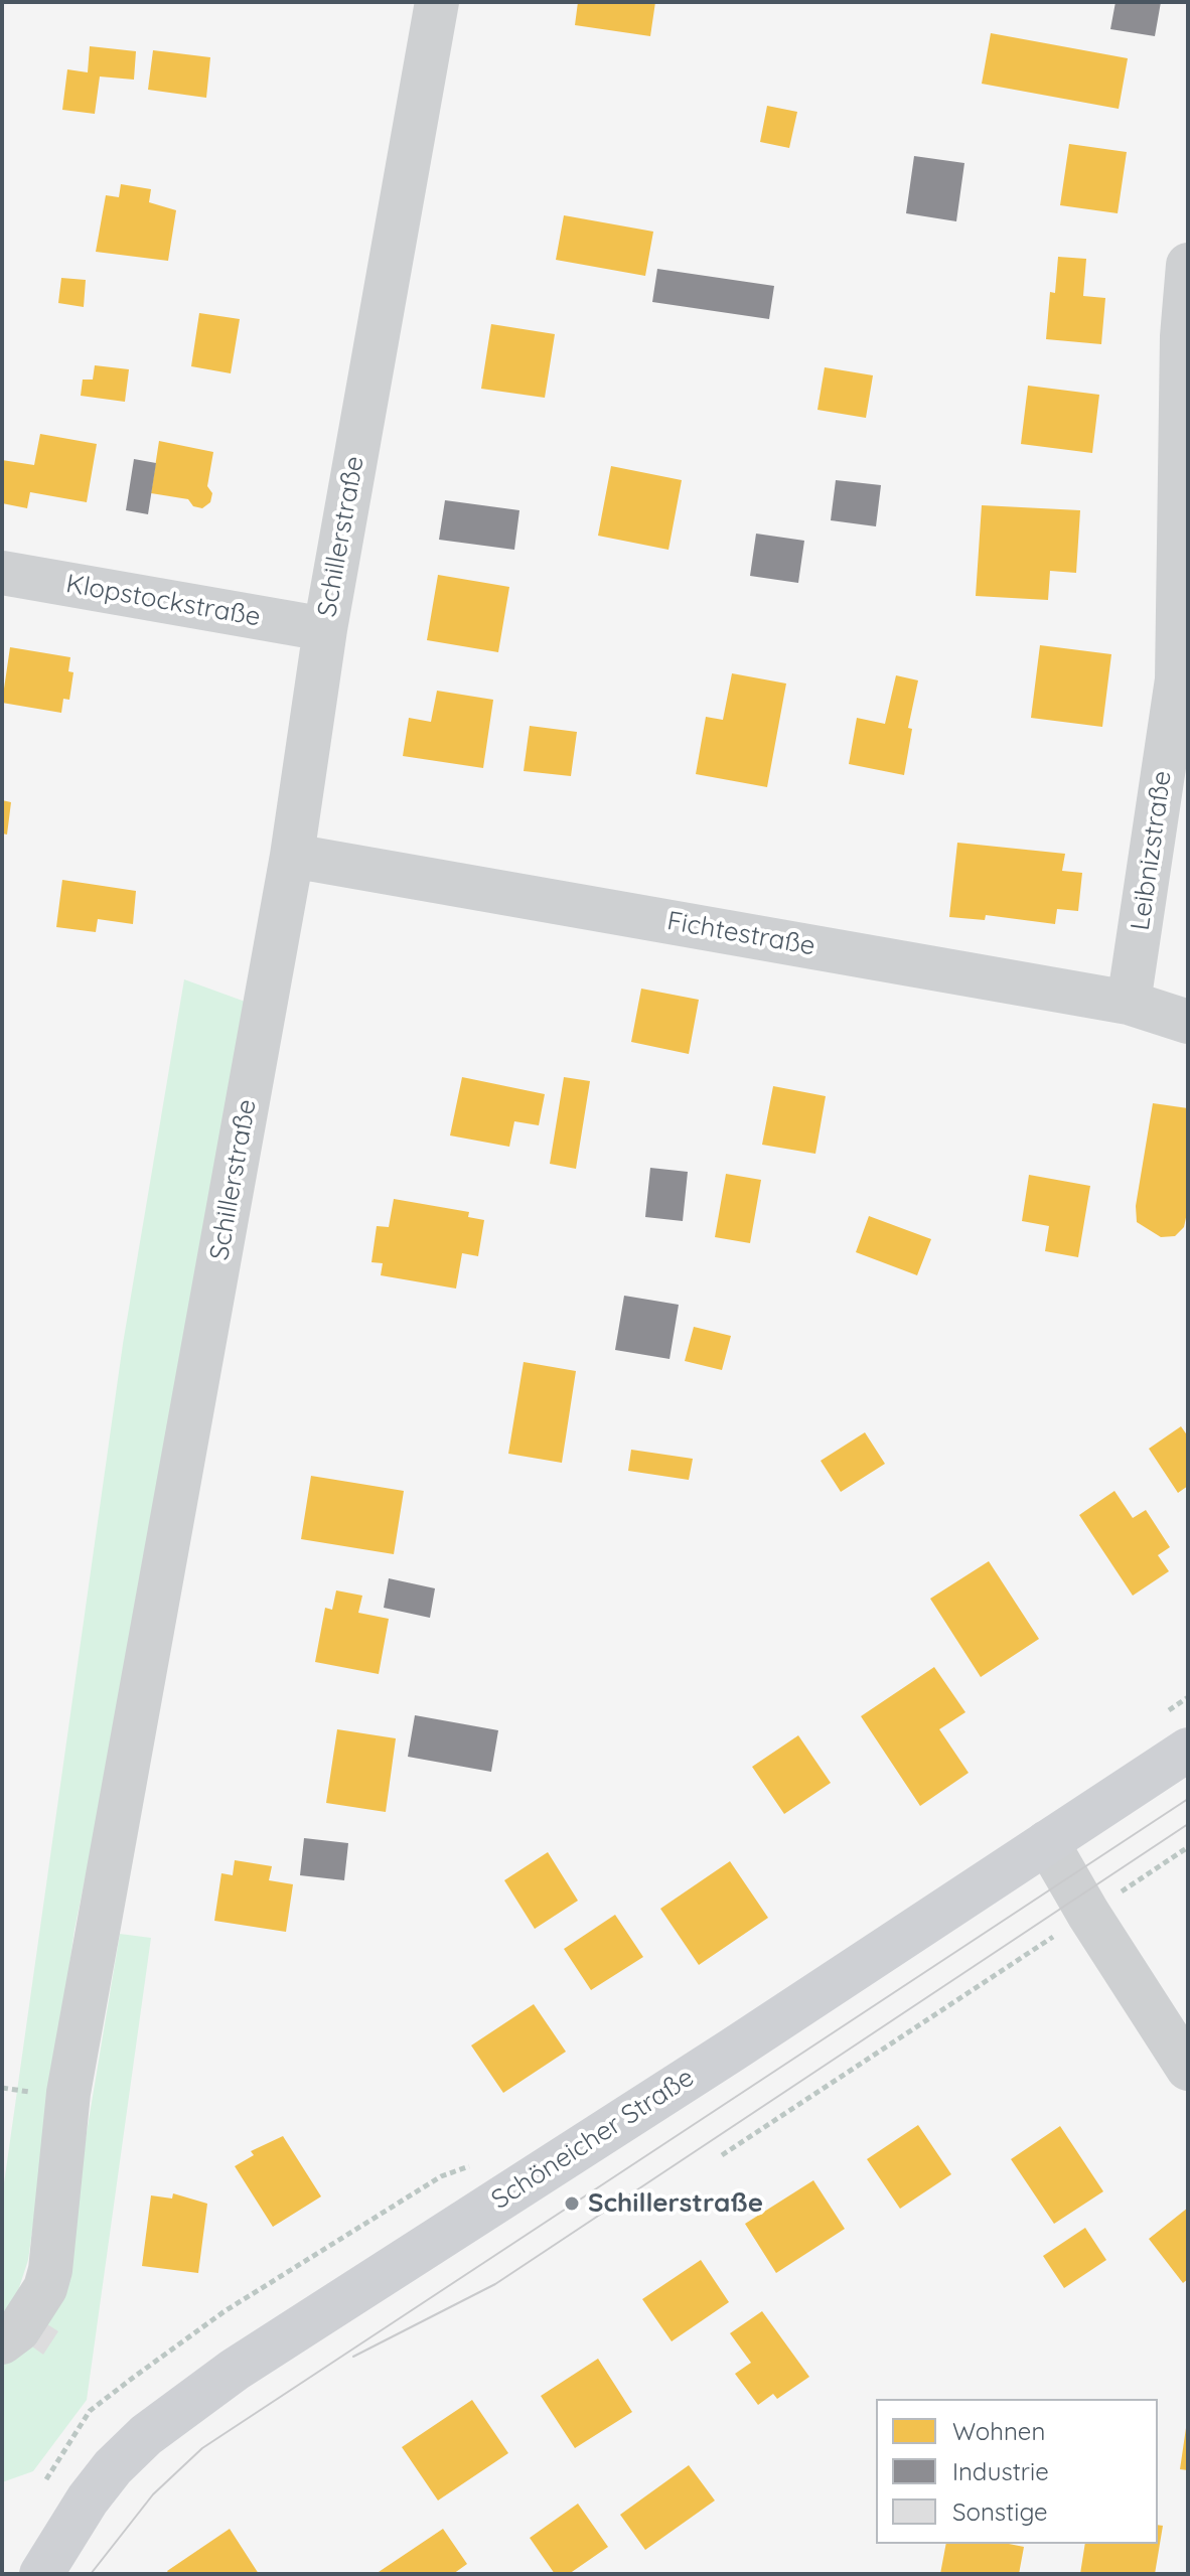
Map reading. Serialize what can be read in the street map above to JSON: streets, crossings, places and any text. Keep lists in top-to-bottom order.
{
  "streets": {
    "main road": ["Schöneicher Straße"],
    "street": [
      "Schillerstraße",
      "Klopstockstraße",
      "Leibnizstraße",
      "Fichtestraße"
    ]
  },
  "crossings": [
    ["Schillerstraße", "Klopstockstraße"],
    ["Schillerstraße", "Fichtestraße"],
    ["Leibnizstraße", "Fichtestraße"]
  ],
  "places": ["Schillerstraße"],
  "legend": ["Wohnen", "Industrie", "Sonstige"]
}
